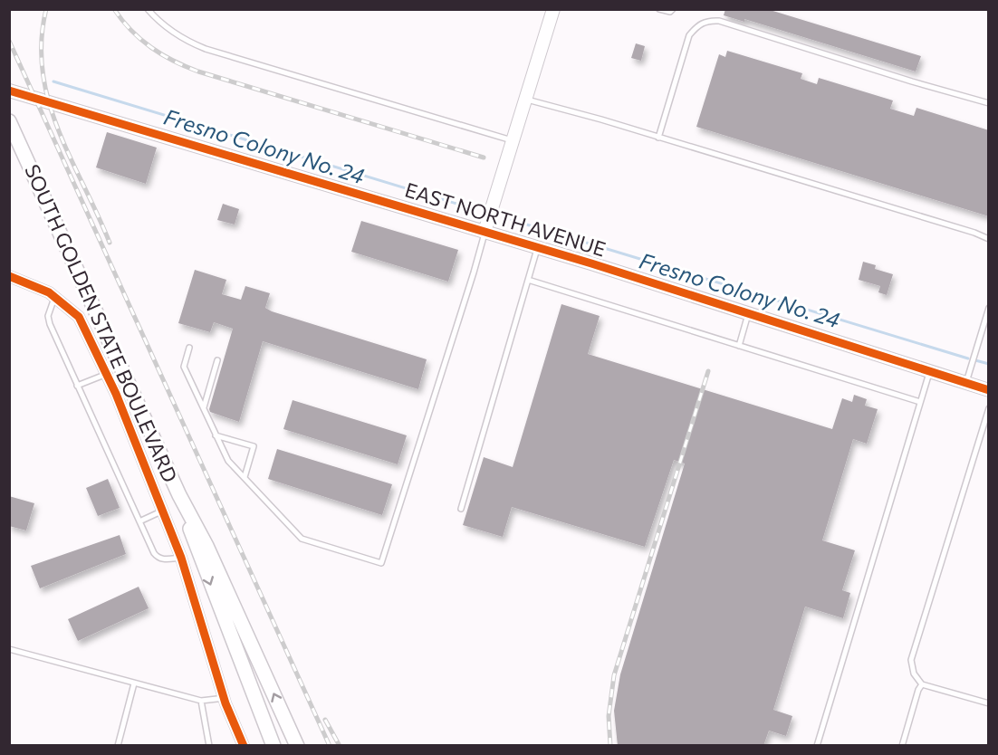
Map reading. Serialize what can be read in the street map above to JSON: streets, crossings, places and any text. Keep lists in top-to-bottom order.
{
  "streets": {
    "main road": ["SOUTH GOLDEN STATE BOULEVARD"],
    "street": ["EAST NORTH AVENUE"]
  },
  "water": ["Fresno Colony No. 24"]
}
